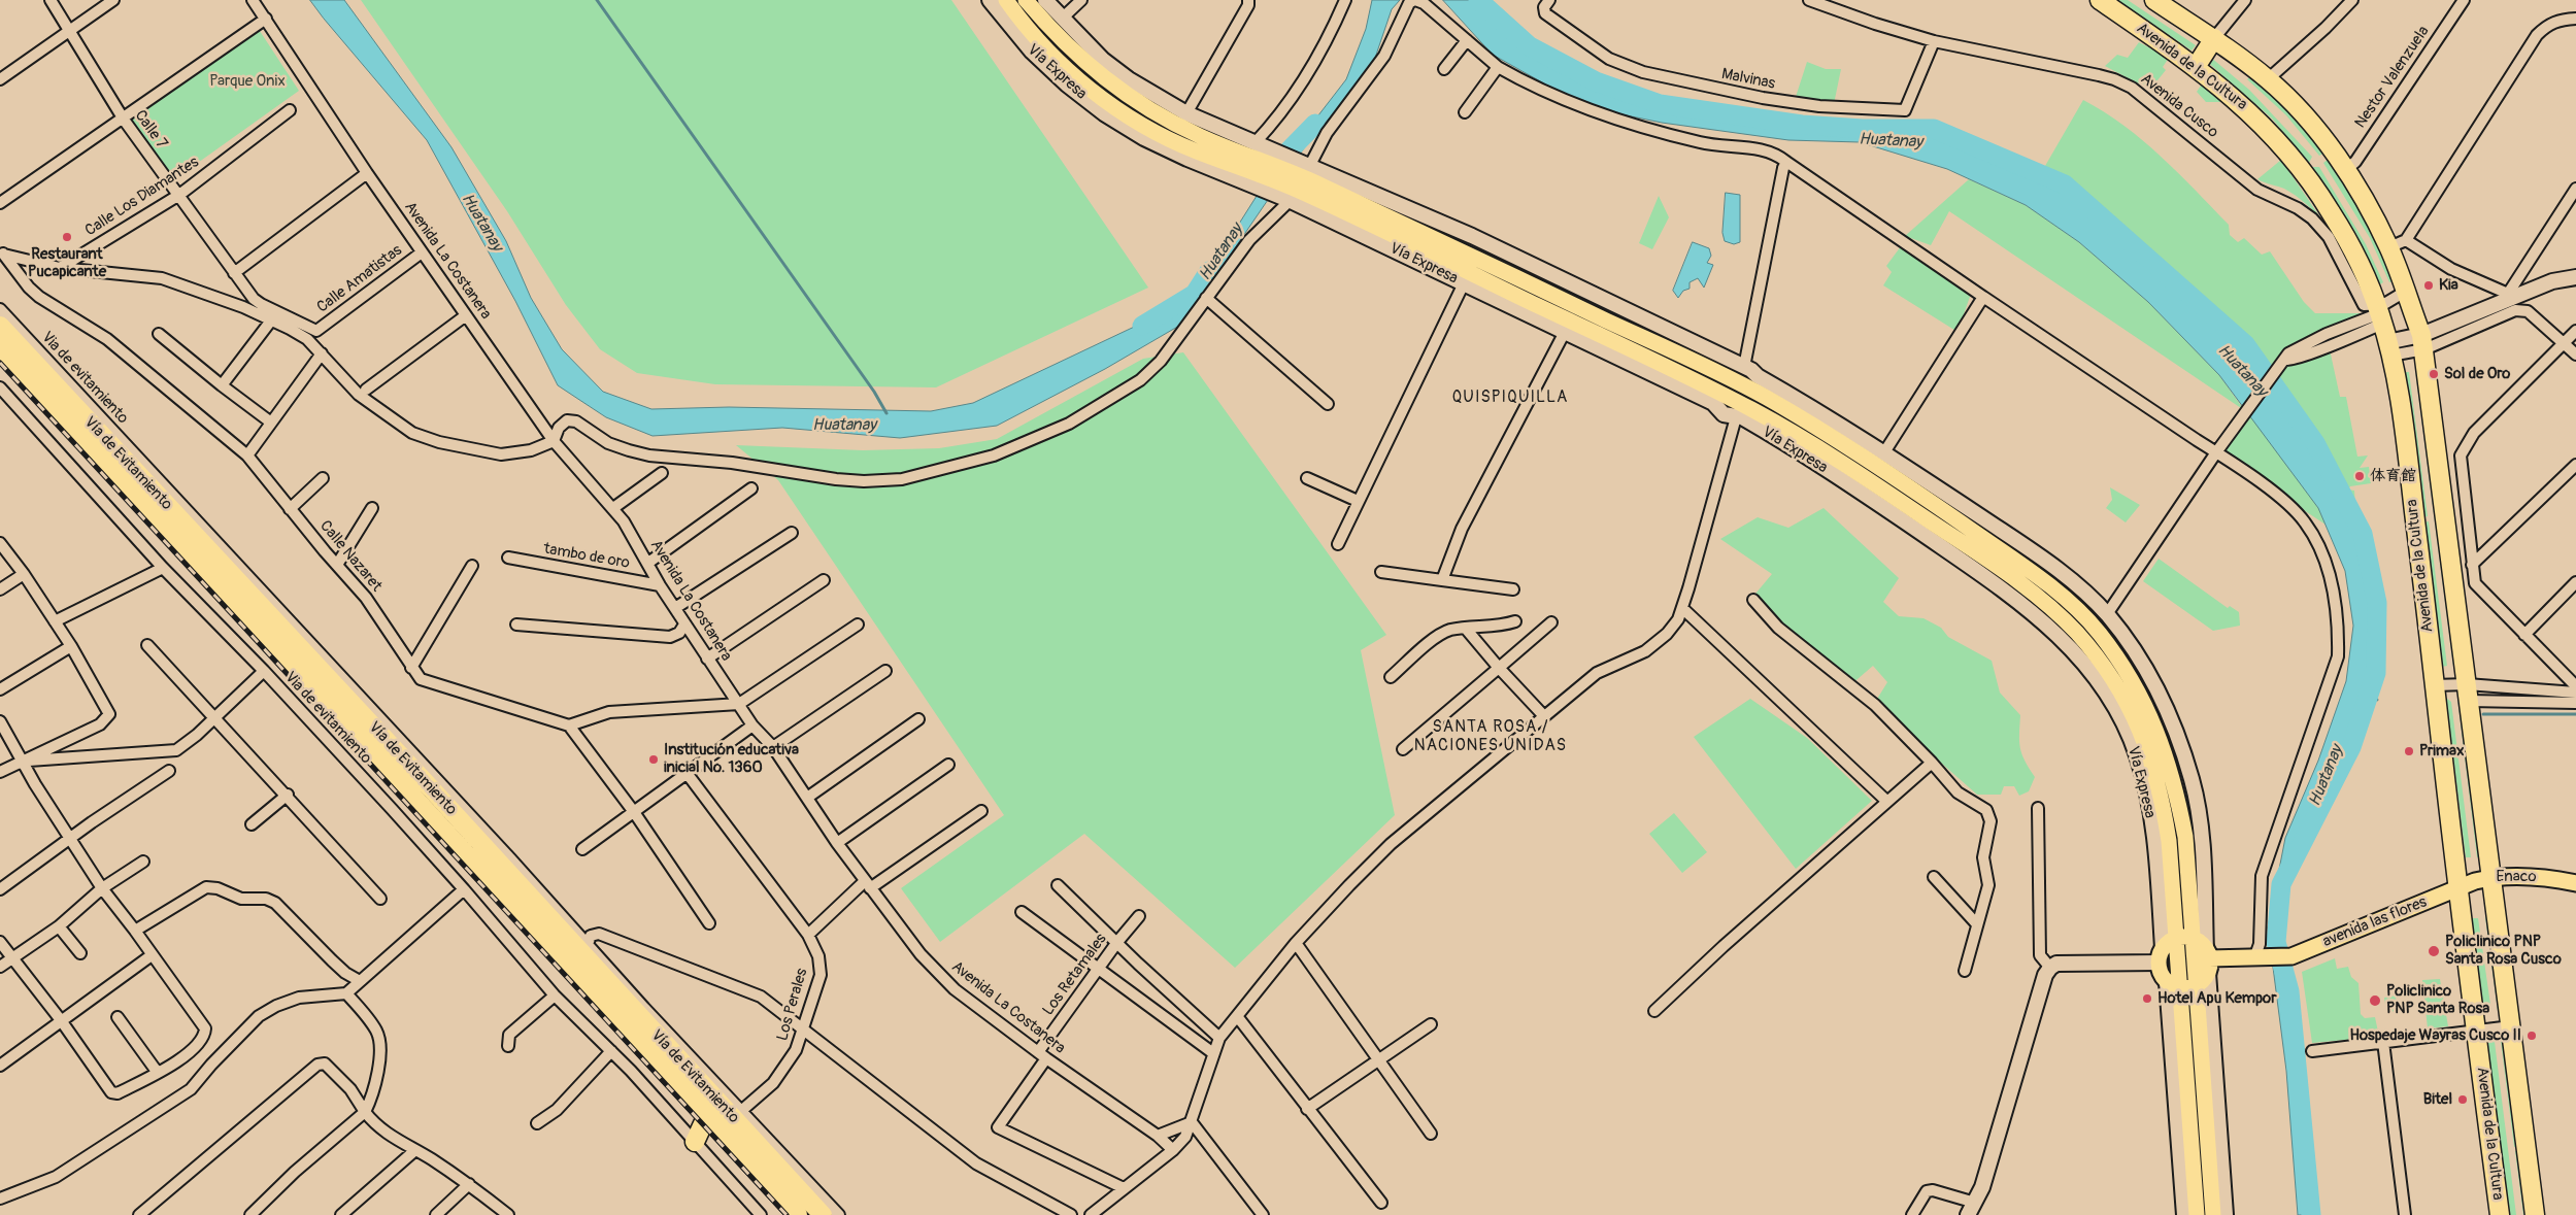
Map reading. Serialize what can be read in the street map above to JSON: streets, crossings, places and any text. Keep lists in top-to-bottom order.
{
  "streets": {
    "highway": ["Avenida de la Cultura", "Vía de Evitamiento"],
    "main road": ["Vía Expresa", "Enaco", "avenida las flores"],
    "street": [
      "Nestor Valenzuela",
      "Malvinas",
      "Avenida Cusco",
      "Calle 7",
      "Calle Los Diamantes",
      "Avenida La Costanera",
      "Calle Amatistas",
      "Via de evitamiento",
      "Calle Nazaret",
      "tambo de oro",
      "Los Retamales",
      "Los Perales"
    ]
  },
  "crossings": [
    ["Avenida de la Cultura", "Nestor Valenzuela"],
    ["Avenida de la Cultura", "Avenida Cusco"],
    ["Avenida de la Cultura", "Enaco"],
    ["Avenida de la Cultura", "avenida las flores"],
    ["Vía Expresa", "avenida las flores"],
    ["Malvinas", "Avenida Cusco"],
    ["Calle 7", "Calle Los Diamantes"],
    ["Calle 7", "Calle Amatistas"],
    ["Avenida La Costanera", "Calle Amatistas"],
    ["Avenida La Costanera", "tambo de oro"],
    ["Avenida La Costanera", "Los Retamales"],
    ["Via de evitamiento", "Los Perales"],
    ["Enaco", "avenida las flores"]
  ],
  "districts": ["QUISPIQUILLA", "SANTA ROSA / NACIONES UNIDAS"],
  "water": ["Huatanay"],
  "parks": ["Parque Onix"],
  "places": [
    "Restaurant Pucapicante",
    "Kia",
    "Sol de Oro",
    "体育館",
    "Primax",
    "Institución educativa inicial No. 1360",
    "Policlinico PNP Santa Rosa Cusco",
    "Hotel Apu Kempor",
    "Policlinico PNP Santa Rosa",
    "Hospedaje Wayras Cusco II",
    "Bitel"
  ]
}
